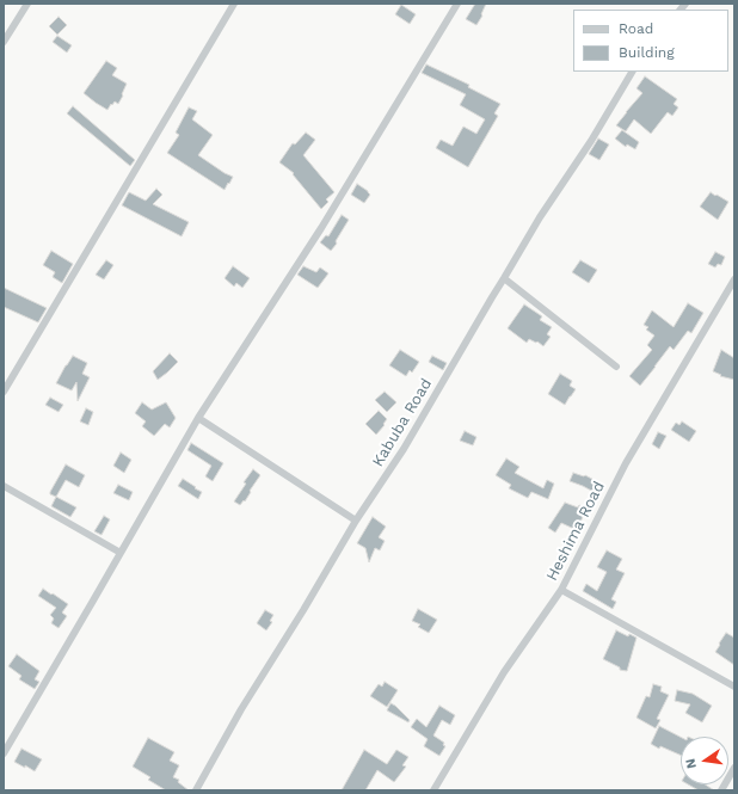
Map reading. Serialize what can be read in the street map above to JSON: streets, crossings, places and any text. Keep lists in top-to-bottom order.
{
  "streets": {
    "street": ["Kabuba Road", "Heshima Road"]
  },
  "legend": ["Road", "Building"],
  "north": "left"
}
